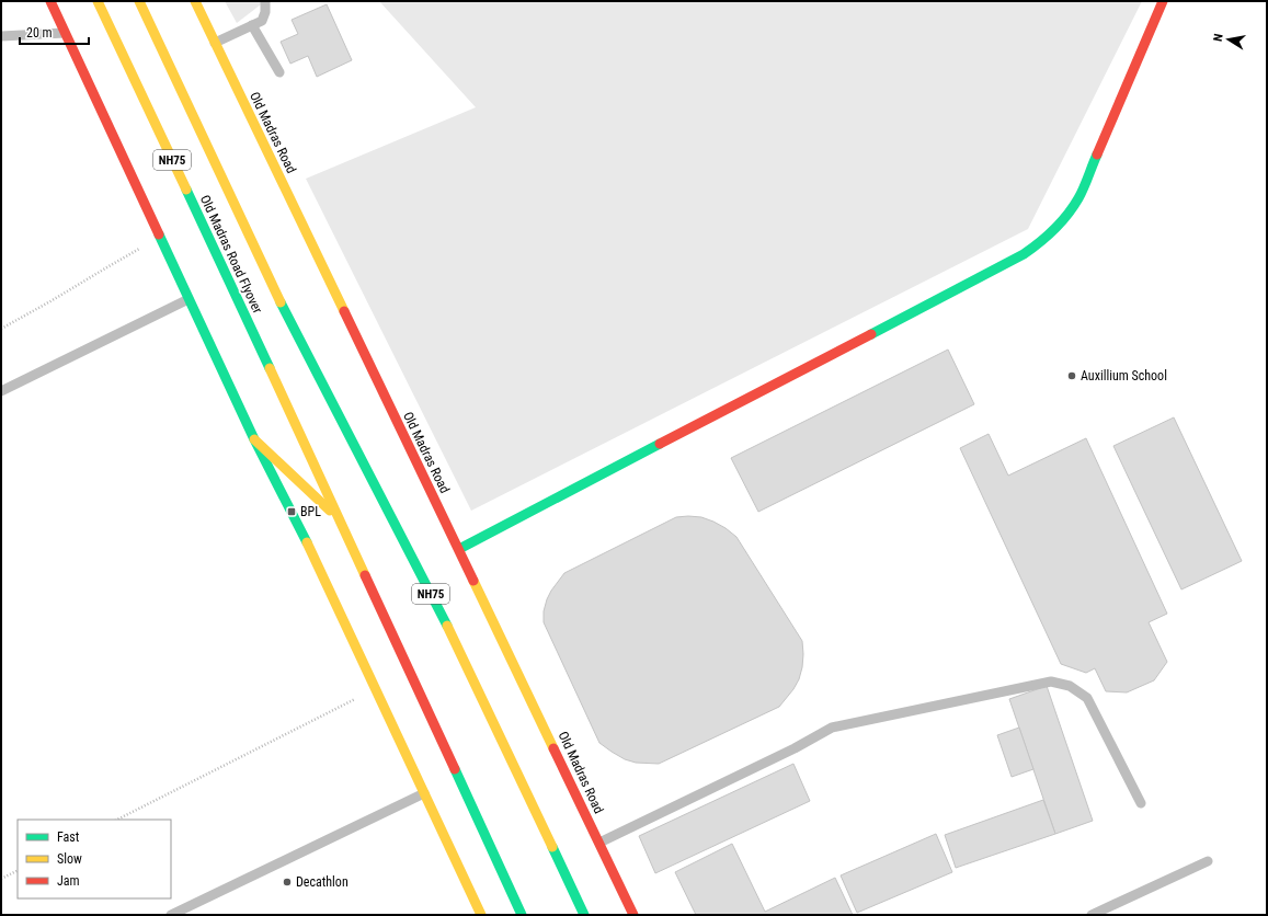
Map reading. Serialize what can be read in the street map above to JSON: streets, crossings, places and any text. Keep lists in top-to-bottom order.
{
  "streets": {
    "main road": ["Old Madras Road", "NH75", "Old Madras Road Flyover"]
  },
  "crossings": [
    ["NH75", "Old Madras Road Flyover"]
  ],
  "places": {
    "other": ["Auxillium School", "Decathlon"],
    "transit": ["BPL"]
  },
  "legend": ["Fast", "Slow", "Jam"],
  "scale_bar": "20 m",
  "north": "left"
}
